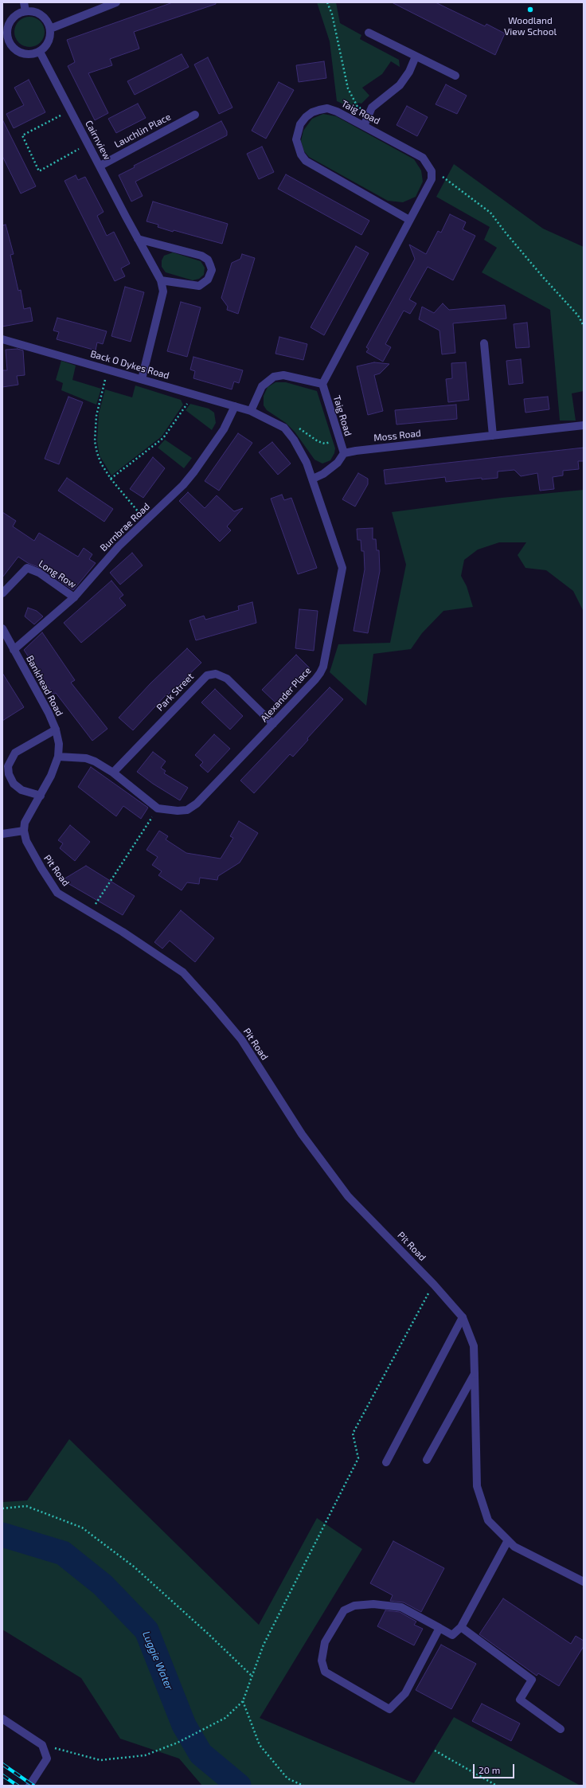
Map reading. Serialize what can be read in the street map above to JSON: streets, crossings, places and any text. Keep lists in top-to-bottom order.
{
  "streets": {
    "street": [
      "Taig Road",
      "Lauchlin Place",
      "Cairnview",
      "Back O Dykes Road",
      "Moss Road",
      "Burnbrae Road",
      "Long Row",
      "Bankhead Road",
      "Park Street",
      "Alexander Place",
      "Pit Road"
    ]
  },
  "crossings": [
    ["Taig Road", "Moss Road"],
    ["Lauchlin Place", "Cairnview"],
    ["Cairnview", "Back O Dykes Road"],
    ["Back O Dykes Road", "Burnbrae Road"],
    ["Back O Dykes Road", "Alexander Place"],
    ["Burnbrae Road", "Long Row"],
    ["Burnbrae Road", "Bankhead Road"],
    ["Park Street", "Alexander Place"]
  ],
  "water": ["Luggie Water"],
  "places": ["Woodland View School"],
  "scale_bar": "20 m"
}
